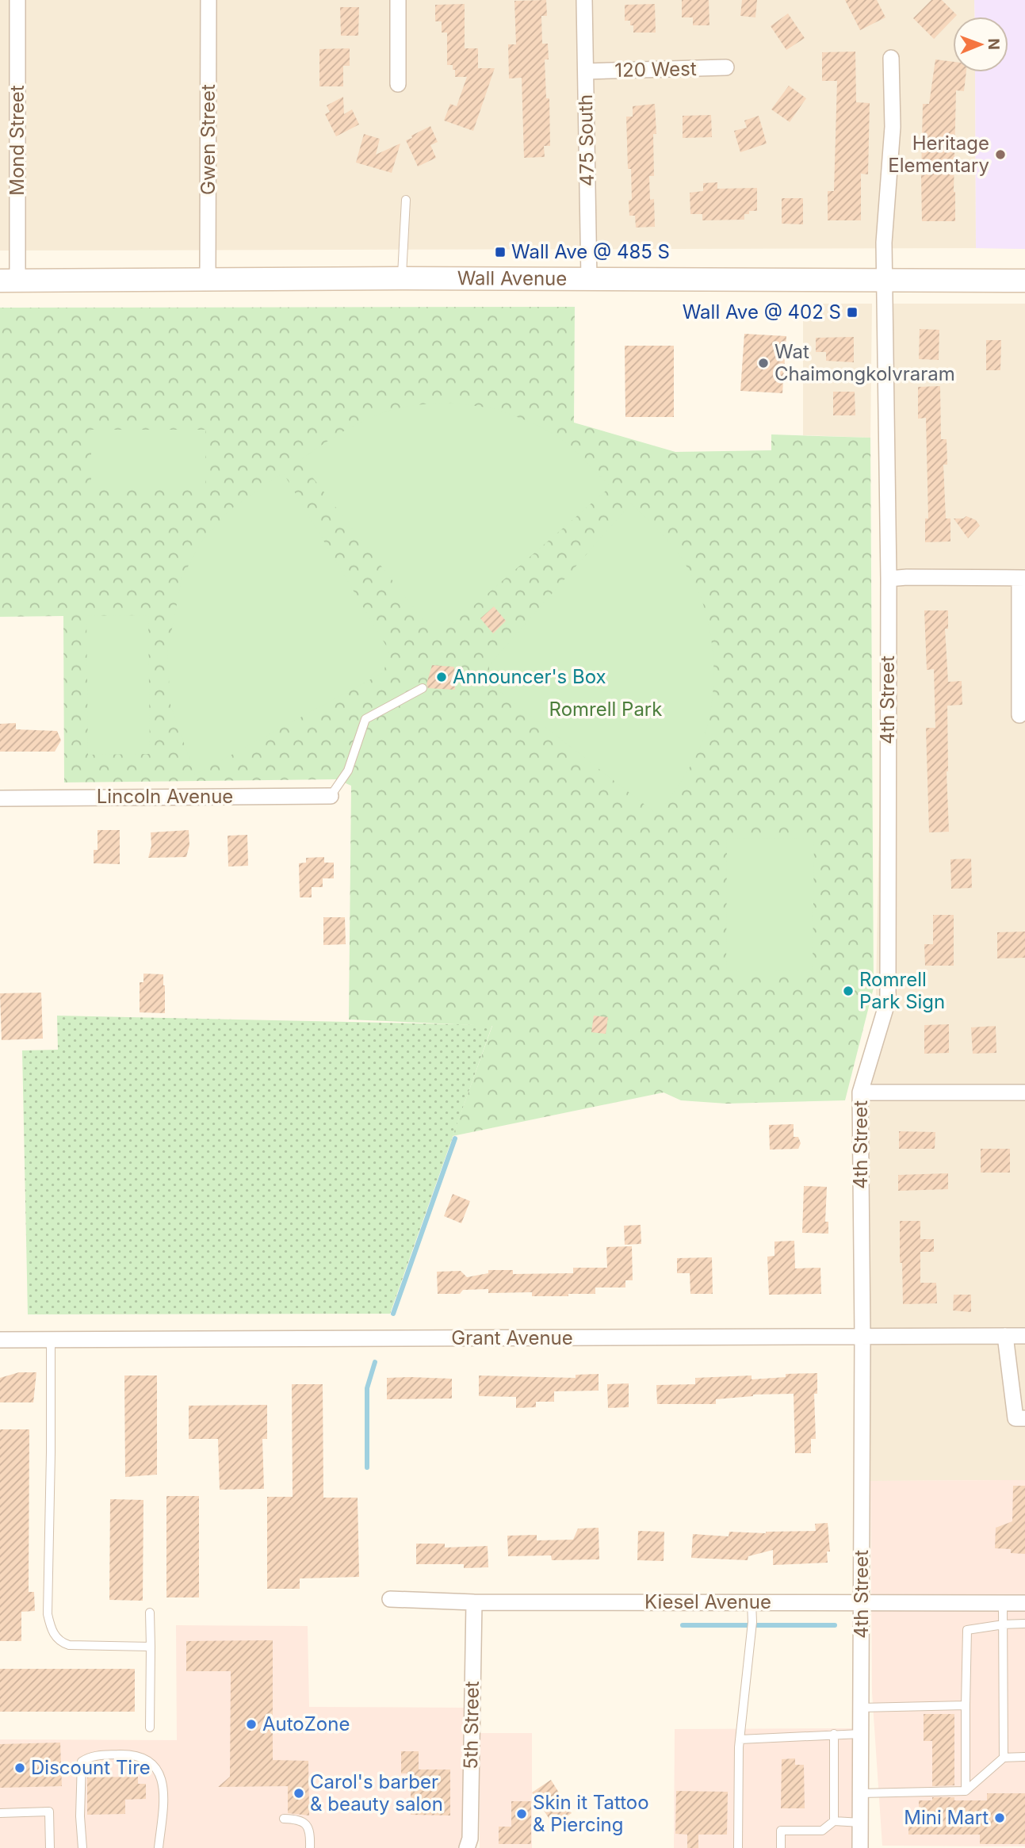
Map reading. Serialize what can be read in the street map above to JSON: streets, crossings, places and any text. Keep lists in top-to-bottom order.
{
  "streets": {
    "main road": ["Wall Avenue"],
    "street": [
      "120 West",
      "Gwen Street",
      "Mond Street",
      "475 South",
      "4th Street",
      "Lincoln Avenue",
      "Grant Avenue",
      "Kiesel Avenue",
      "5th Street"
    ]
  },
  "crossings": [
    ["120 West", "475 South"],
    ["Gwen Street", "Wall Avenue"],
    ["Mond Street", "Wall Avenue"],
    ["475 South", "Wall Avenue"],
    ["Wall Avenue", "4th Street"],
    ["4th Street", "Grant Avenue"],
    ["4th Street", "Kiesel Avenue"],
    ["Kiesel Avenue", "5th Street"]
  ],
  "parks": ["Romrell Park"],
  "places": {
    "other": [
      "Heritage Elementary",
      "Wat Chaimongkolvraram",
      "Announcer's Box",
      "Romrell Park Sign",
      "AutoZone",
      "Discount Tire",
      "Carol's barber & beauty salon",
      "Skin it Tattoo & Piercing",
      "Mini Mart"
    ],
    "transit": ["Wall Ave @ 485 S", "Wall Ave @ 402 S"]
  },
  "north": "right"
}
